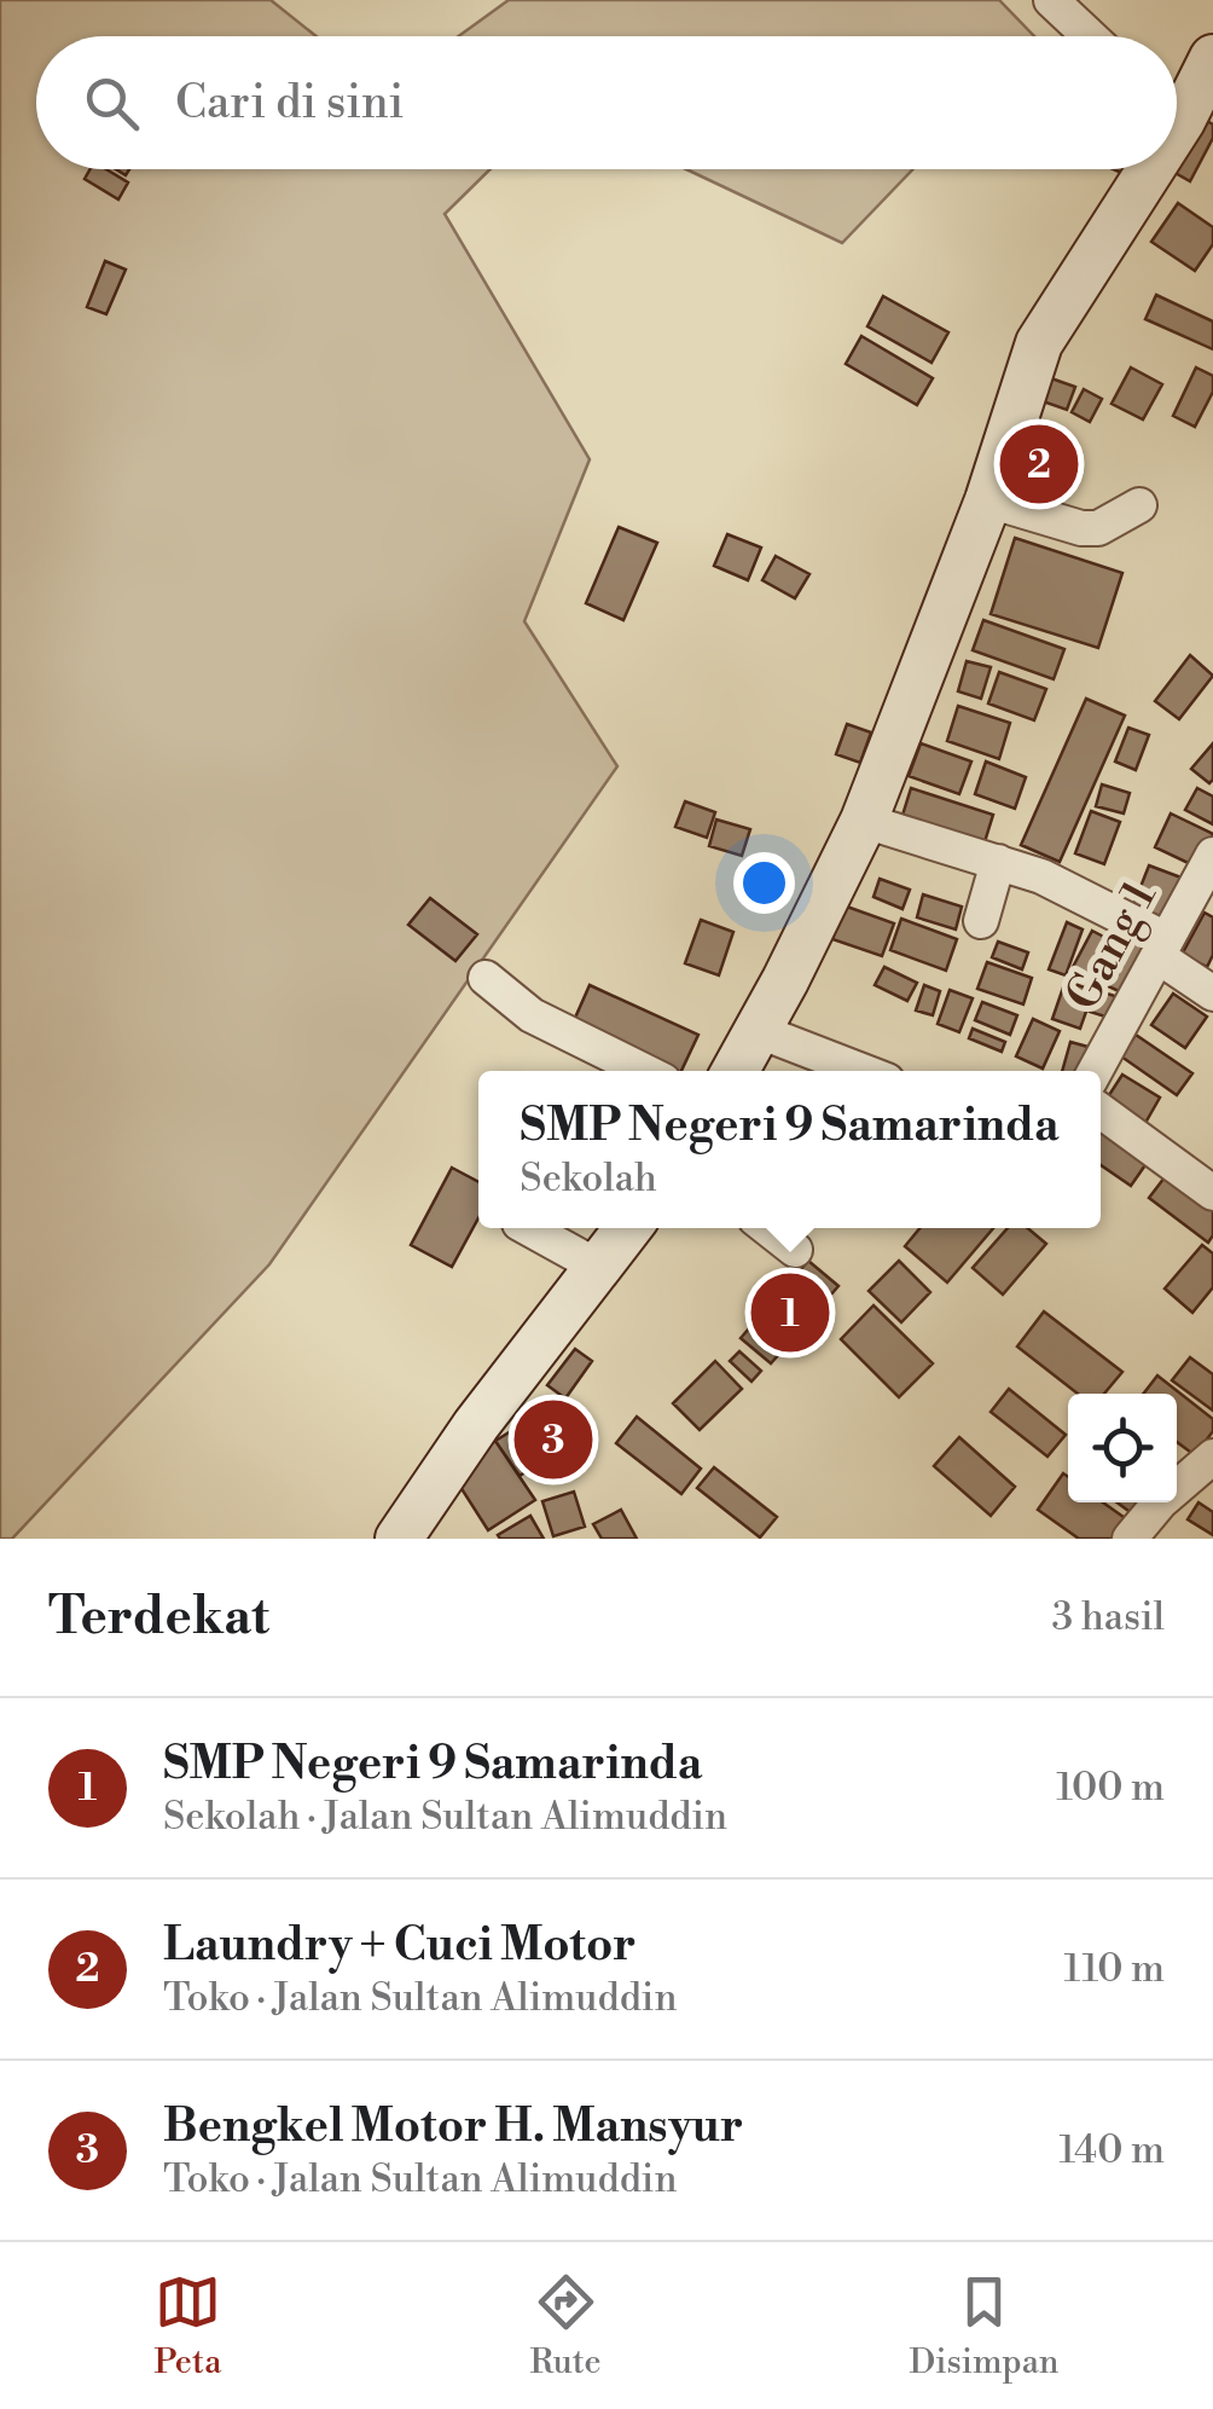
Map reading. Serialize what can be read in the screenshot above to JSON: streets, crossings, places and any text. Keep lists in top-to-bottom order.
{
  "streets": {
    "street": ["Gang 1"]
  },
  "page": {
    "search": "Cari di sini",
    "pins": ["2", "1", "3"],
    "popup": ["SMP Negeri 9 Samarinda", "Sekolah"],
    "heading": ["Terdekat", "3 hasil"],
    "list": [
      {
        "mark": "1",
        "name": "SMP Negeri 9 Samarinda",
        "note": "Sekolah · Jalan Sultan Alimuddin",
        "value": "100 m"
      },
      {
        "mark": "2",
        "name": "Laundry + Cuci Motor",
        "note": "Toko · Jalan Sultan Alimuddin",
        "value": "110 m"
      },
      {
        "mark": "3",
        "name": "Bengkel Motor H. Mansyur",
        "note": "Toko · Jalan Sultan Alimuddin",
        "value": "140 m"
      }
    ],
    "nav": ["Peta", "Rute", "Disimpan"]
  }
}
